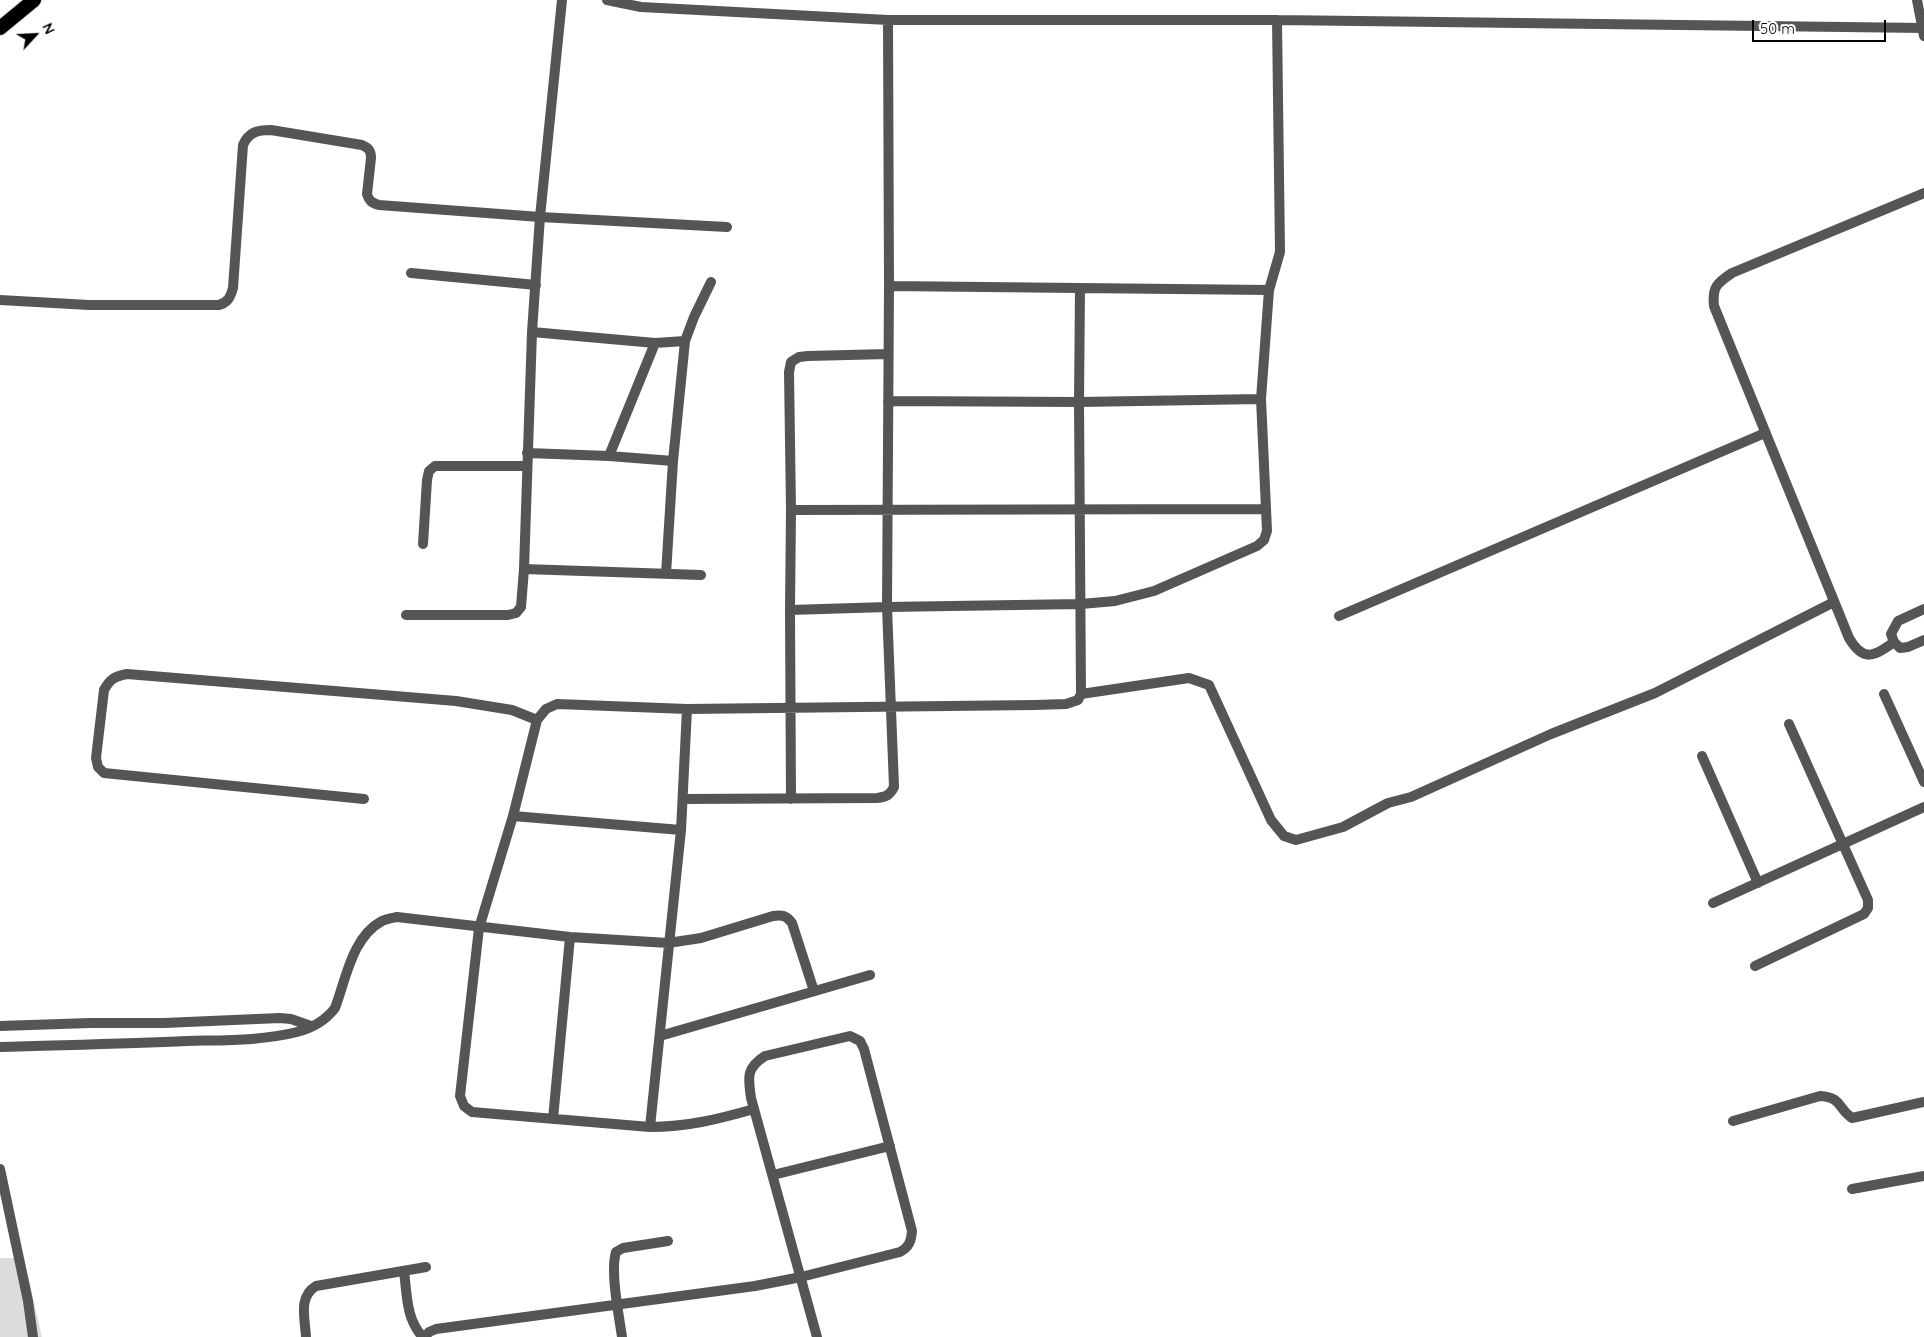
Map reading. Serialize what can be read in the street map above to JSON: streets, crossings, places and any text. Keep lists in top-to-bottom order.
{
  "scale_bar": "50 m",
  "north": "top right"
}
